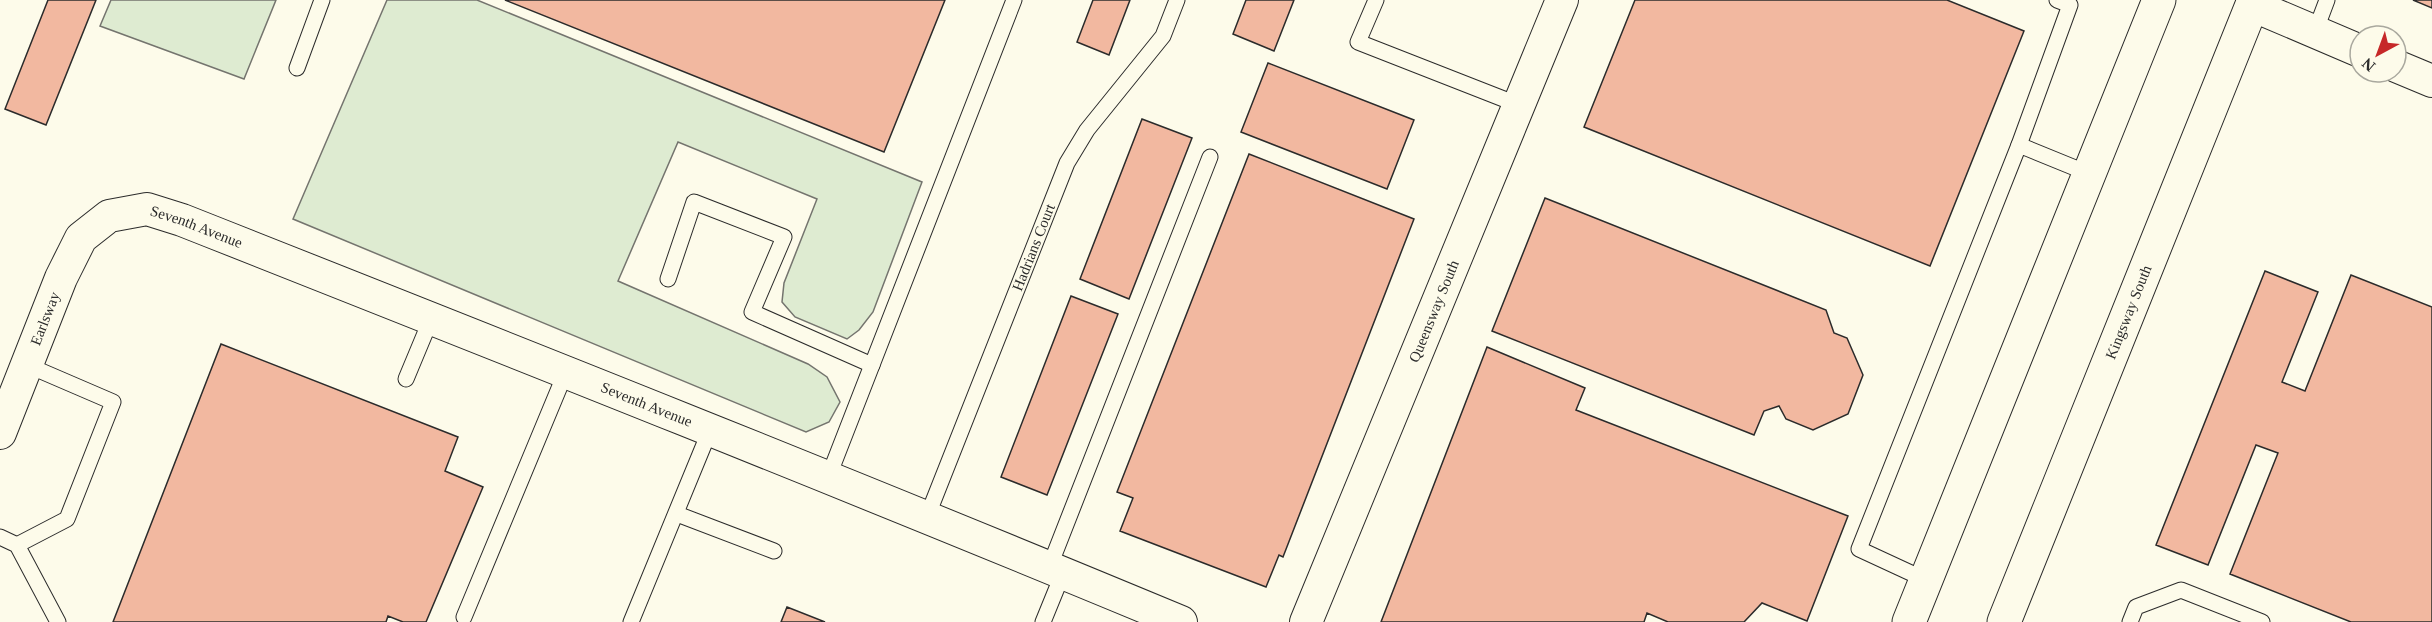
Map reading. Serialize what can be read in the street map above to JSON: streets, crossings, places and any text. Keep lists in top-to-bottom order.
{
  "streets": {
    "street": [
      "Seventh Avenue",
      "Queensway South",
      "Kingsway South",
      "Earlsway"
    ],
    "lane": ["Hadrians Court"]
  },
  "crossings": [
    ["Seventh Avenue", "Hadrians Court"],
    ["Seventh Avenue", "Earlsway"]
  ],
  "north": "bottom left"
}
